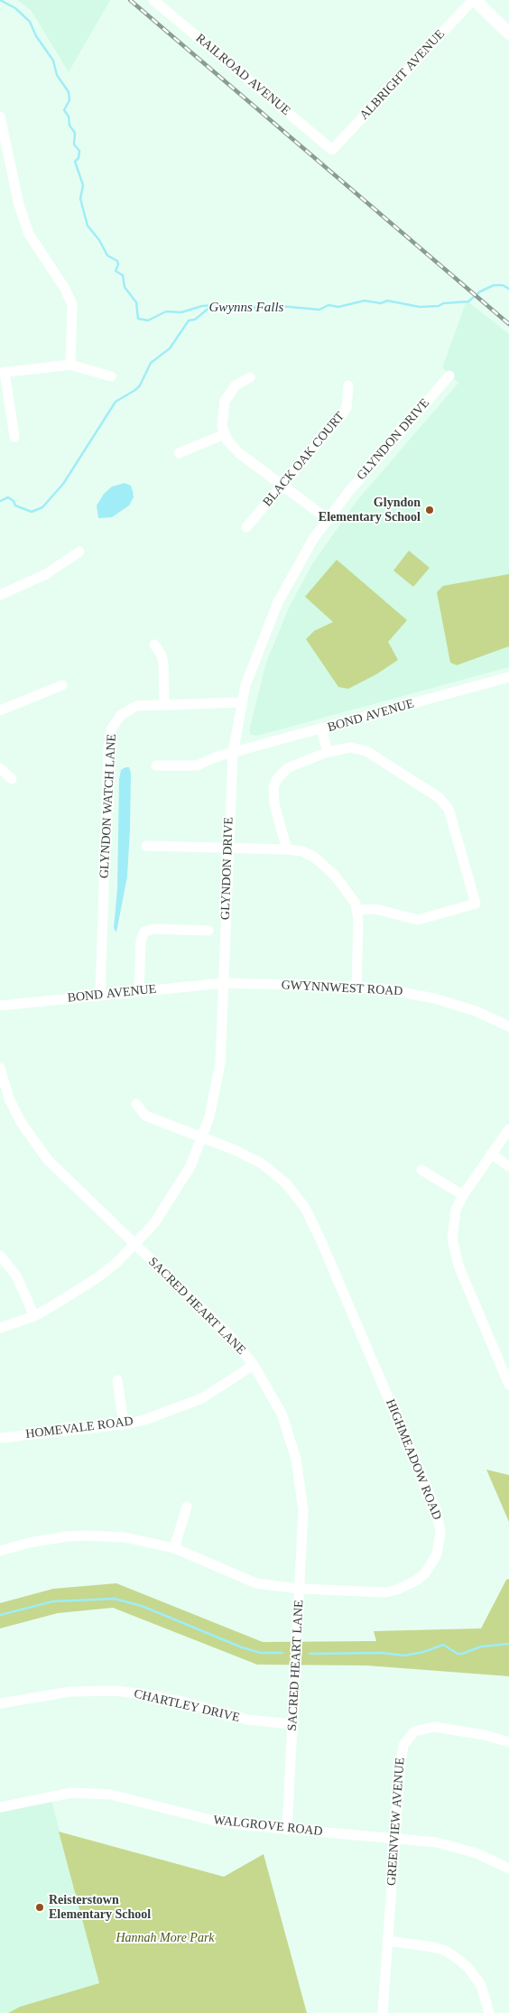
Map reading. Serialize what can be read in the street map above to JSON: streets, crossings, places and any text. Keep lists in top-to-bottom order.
{
  "streets": {
    "street": [
      "RAILROAD AVENUE",
      "ALBRIGHT AVENUE",
      "GLYNDON DRIVE",
      "BLACK OAK COURT",
      "BOND AVENUE",
      "GLYNDON WATCH LANE",
      "GWYNNWEST ROAD",
      "SACRED HEART LANE",
      "HOMEVALE ROAD",
      "HIGHMEADOW ROAD",
      "CHARTLEY DRIVE",
      "GREENVIEW AVENUE",
      "WALGROVE ROAD"
    ]
  },
  "crossings": [
    ["RAILROAD AVENUE", "ALBRIGHT AVENUE"],
    ["GLYNDON DRIVE", "BOND AVENUE"],
    ["GLYNDON DRIVE", "GLYNDON WATCH LANE"],
    ["GLYNDON DRIVE", "GWYNNWEST ROAD"],
    ["GLYNDON DRIVE", "SACRED HEART LANE"],
    ["GLYNDON DRIVE", "HIGHMEADOW ROAD"],
    ["BOND AVENUE", "GLYNDON WATCH LANE"],
    ["BOND AVENUE", "GWYNNWEST ROAD"],
    ["SACRED HEART LANE", "HOMEVALE ROAD"],
    ["SACRED HEART LANE", "HIGHMEADOW ROAD"],
    ["SACRED HEART LANE", "CHARTLEY DRIVE"],
    ["SACRED HEART LANE", "WALGROVE ROAD"],
    ["GREENVIEW AVENUE", "WALGROVE ROAD"]
  ],
  "water": ["Gwynns Falls"],
  "parks": ["Hannah More Park"],
  "places": ["Glyndon Elementary School", "Reisterstown Elementary School"]
}
